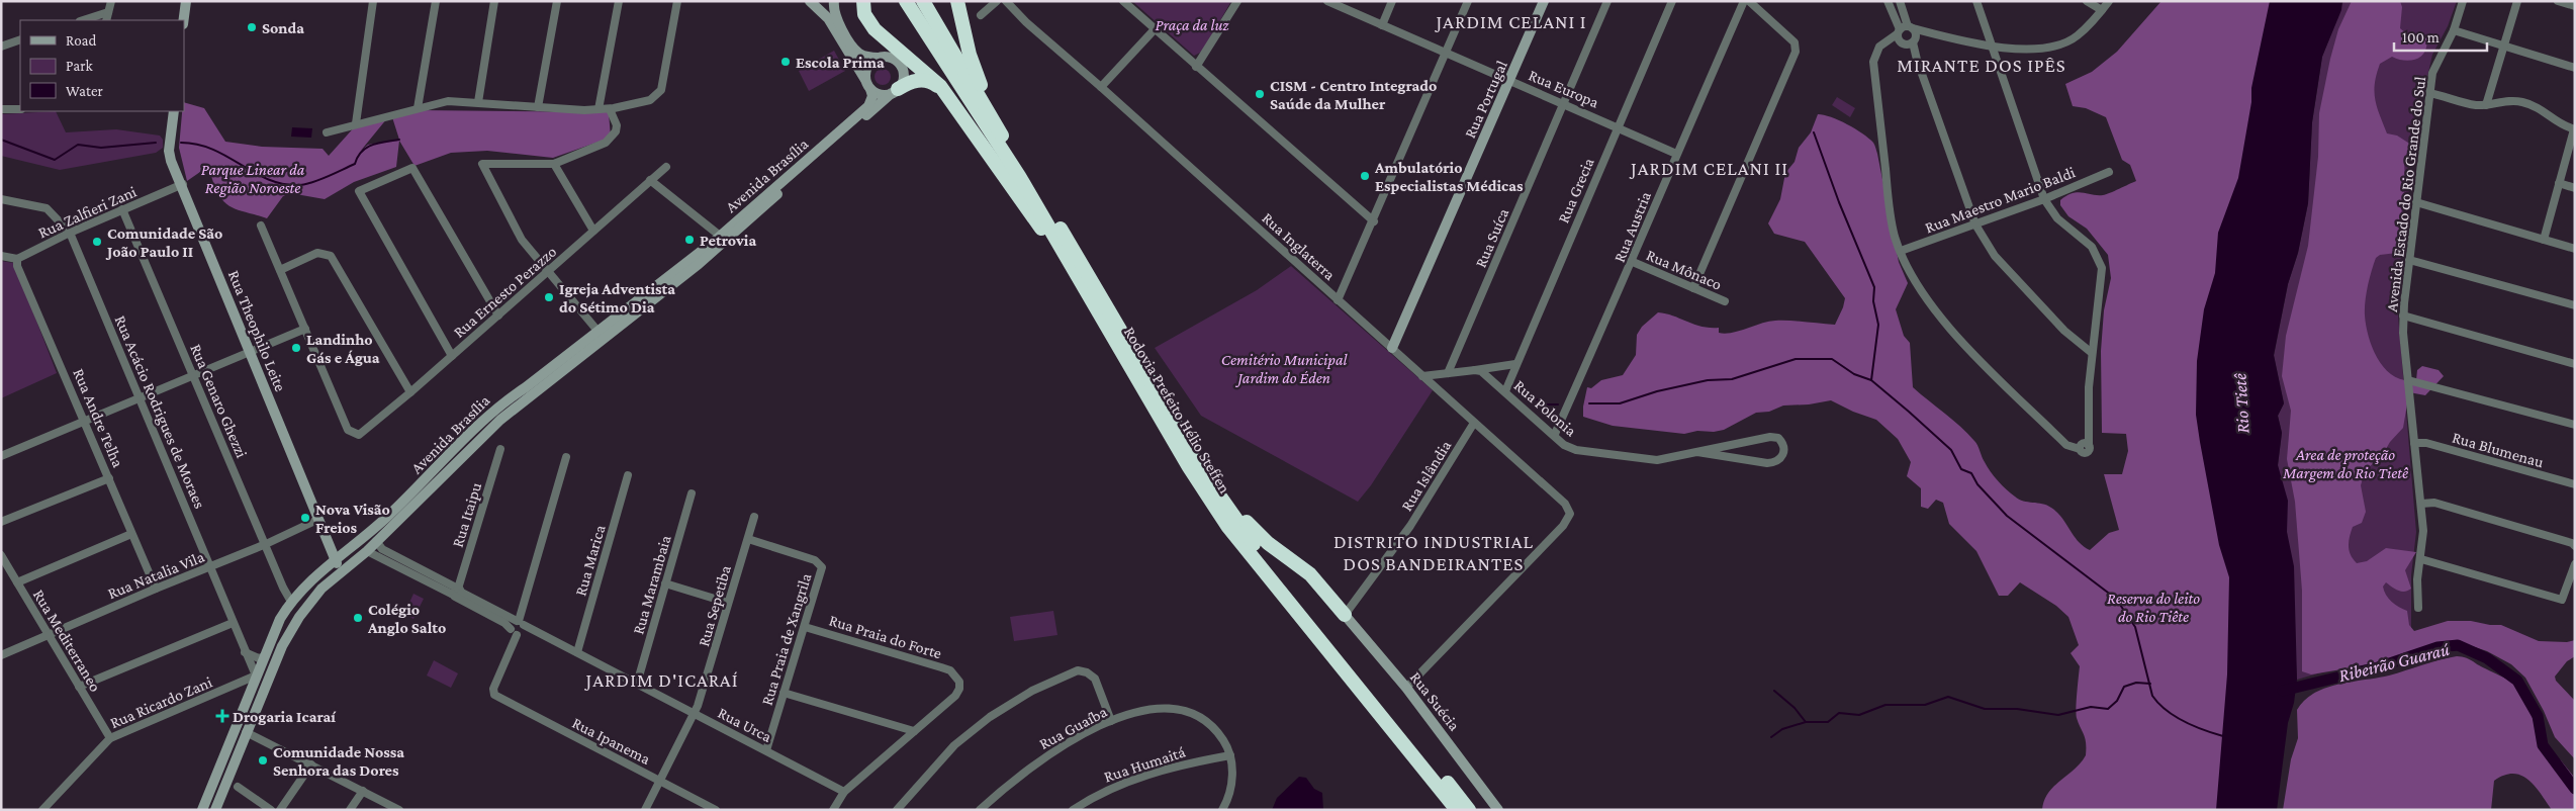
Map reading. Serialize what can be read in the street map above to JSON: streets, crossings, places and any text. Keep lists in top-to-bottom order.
{
  "streets": {
    "highway": ["Rodovia Prefeito Hélio Steffen"],
    "main road": [
      "Rua Portugal",
      "Avenida Brasília",
      "Rua Theophilo Leite",
      "Rua Suécia"
    ],
    "street": [
      "Rua Europa",
      "Rua Grecia",
      "Avenida Estado do Rio Grande do Sul",
      "Rua Maestro Mario Baldi",
      "Rua Zalfieri Zani",
      "Rua Austria",
      "Rua Suíca",
      "Rua Inglaterra",
      "Rua Mônaco",
      "Rua Ernesto Perazzo",
      "Rua Genaro Ghezzi",
      "Rua Polonia",
      "Rua Acácio Rodrigues de Moraes",
      "Rua Andre Telha",
      "Rua Blumenau",
      "Rua Islândia",
      "Rua Itaipu",
      "Rua Marica",
      "Rua Natalia Vila",
      "Rua Marambaia",
      "Rua Sepetiba",
      "Rua Praia do Forte",
      "Rua Praia de Xangrila",
      "Rua Mediterraneo",
      "Rua Ricardo Zani",
      "Rua Urca",
      "Rua Guaíba",
      "Rua Ipanema",
      "Rua Humaitá"
    ]
  },
  "crossings": [
    ["Rua Europa", "Rua Portugal"],
    ["Rua Europa", "Rua Grecia"],
    ["Rua Europa", "Rua Austria"],
    ["Rua Europa", "Rua Suíca"],
    ["Rua Portugal", "Rua Inglaterra"],
    ["Avenida Brasília", "Rua Theophilo Leite"],
    ["Avenida Brasília", "Rua Genaro Ghezzi"],
    ["Avenida Brasília", "Rua Acácio Rodrigues de Moraes"],
    ["Avenida Brasília", "Rua Ricardo Zani"],
    ["Avenida Brasília", "Rua Urca"],
    ["Rua Grecia", "Rua Polonia"],
    ["Avenida Estado do Rio Grande do Sul", "Rua Blumenau"],
    ["Rua Zalfieri Zani", "Rua Theophilo Leite"],
    ["Rua Zalfieri Zani", "Rua Genaro Ghezzi"],
    ["Rua Zalfieri Zani", "Rua Acácio Rodrigues de Moraes"],
    ["Rua Zalfieri Zani", "Rua Andre Telha"],
    ["Rua Austria", "Rua Mônaco"],
    ["Rua Austria", "Rua Polonia"],
    ["Rua Inglaterra", "Rua Islândia"],
    ["Rua Inglaterra", "Rua Suécia"],
    ["Rua Theophilo Leite", "Rua Natalia Vila"],
    ["Rua Genaro Ghezzi", "Rua Natalia Vila"],
    ["Rua Acácio Rodrigues de Moraes", "Rua Natalia Vila"],
    ["Rua Acácio Rodrigues de Moraes", "Rua Ricardo Zani"],
    ["Rua Andre Telha", "Rua Natalia Vila"],
    ["Rua Islândia", "Rua Suécia"],
    ["Rua Itaipu", "Rua Urca"],
    ["Rua Marica", "Rua Urca"],
    ["Rua Natalia Vila", "Rua Mediterraneo"],
    ["Rua Marambaia", "Rua Urca"],
    ["Rua Sepetiba", "Rua Praia de Xangrila"],
    ["Rua Sepetiba", "Rua Urca"],
    ["Rua Sepetiba", "Rua Ipanema"],
    ["Rua Praia do Forte", "Rua Praia de Xangrila"],
    ["Rua Praia de Xangrila", "Rua Urca"],
    ["Rua Mediterraneo", "Rua Ricardo Zani"],
    ["Rua Urca", "Rua Ipanema"],
    ["Rua Guaíba", "Rua Humaitá"]
  ],
  "districts": [
    "JARDIM CELANI I",
    "MIRANTE DOS IPÊS",
    "JARDIM CELANI II",
    "DISTRITO INDUSTRIAL DOS BANDEIRANTES",
    "JARDIM D'ICARAÍ"
  ],
  "water": ["Rio Tietê", "Ribeirão Guaraú"],
  "parks": [
    "Praça da luz",
    "Parque Linear da Região Noroeste",
    "Cemitério Municipal Jardim do Éden",
    "Area de proteção Margem do Rio Tietê",
    "Reserva do leito do Rio Tiête"
  ],
  "places": {
    "other": [
      "Sonda",
      "Escola Prima",
      "CISM - Centro Integrado Saúde da Mulher",
      "Ambulatório Especialistas Médicas",
      "Petrovia",
      "Comunidade São João Paulo II",
      "Igreja Adventista do Sétimo Dia",
      "Landinho Gás e Água",
      "Nova Visão Freios",
      "Colégio Anglo Salto",
      "Comunidade Nossa Senhora das Dores"
    ],
    "health": ["Drogaria Icaraí"]
  },
  "legend": ["Road", "Park", "Water"],
  "scale_bar": "100 m"
}
